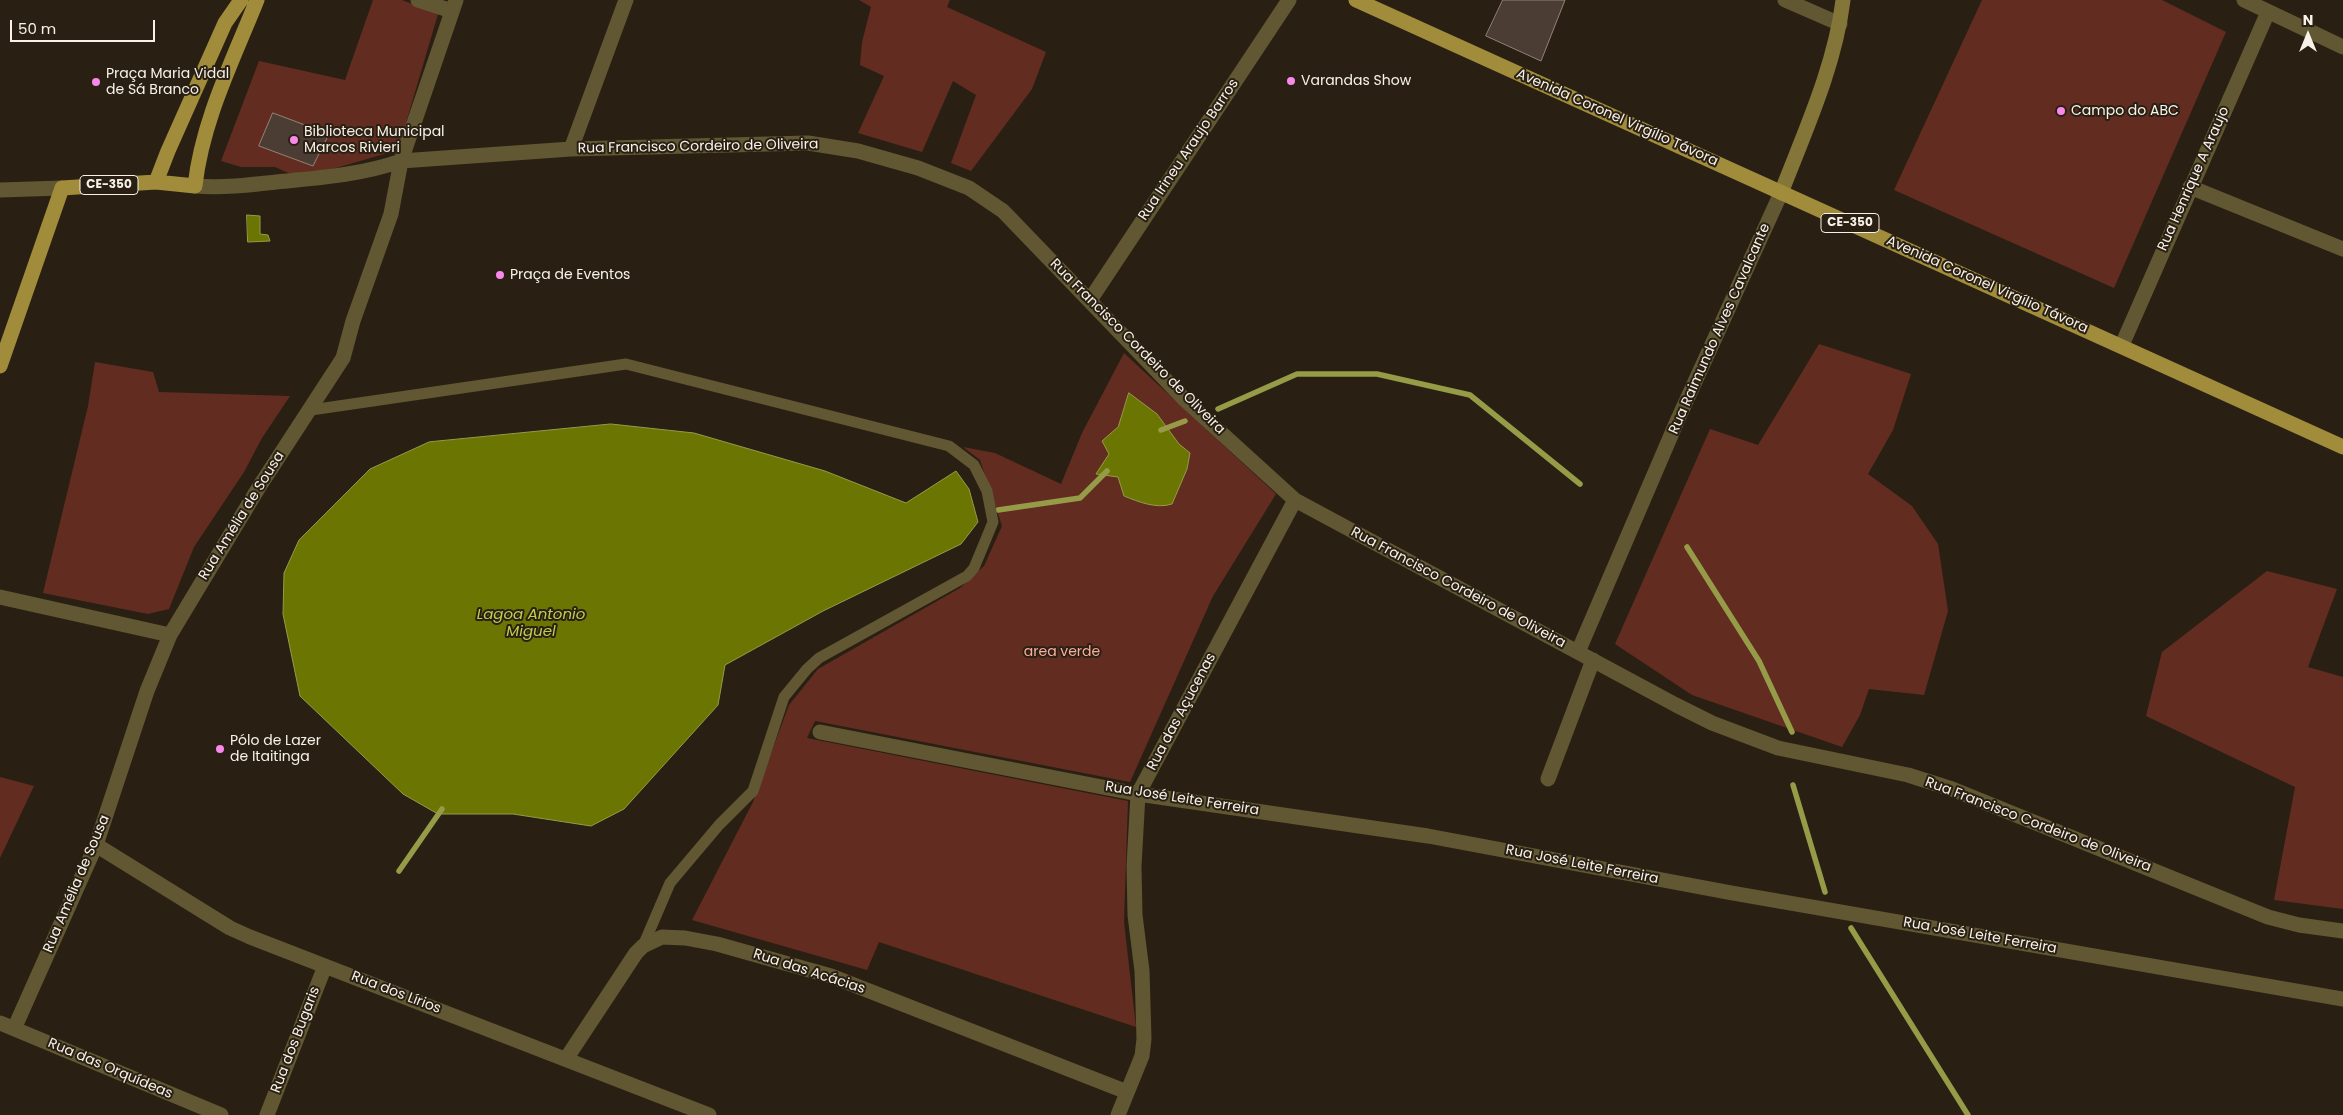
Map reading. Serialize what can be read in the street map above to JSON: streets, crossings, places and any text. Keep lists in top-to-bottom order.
{
  "streets": {
    "main road": ["Avenida Coronel Virgílio Távora", "Rua Francisco Cordeiro de Oliveira", "CE-350"],
    "street": [
      "Rua Irineu Araujo Barros",
      "Rua Henrique A Araujo",
      "Rua Raimundo Alves Cavalcante",
      "Rua Amélia de Sousa",
      "Rua das Açucenas",
      "Rua José Leite Ferreira",
      "Rua das Acácias",
      "Rua dos Lírios",
      "Rua dos Bugaris",
      "Rua das Orquídeas"
    ]
  },
  "crossings": [
    ["Avenida Coronel Virgílio Távora", "Rua Henrique A Araujo"],
    ["Avenida Coronel Virgílio Távora", "Rua Raimundo Alves Cavalcante"],
    ["Rua Francisco Cordeiro de Oliveira", "Rua Irineu Araujo Barros"],
    ["Rua Francisco Cordeiro de Oliveira", "CE-350"],
    ["Rua Francisco Cordeiro de Oliveira", "Rua Raimundo Alves Cavalcante"],
    ["Rua Francisco Cordeiro de Oliveira", "Rua Amélia de Sousa"],
    ["Rua Francisco Cordeiro de Oliveira", "Rua das Açucenas"],
    ["Rua Amélia de Sousa", "Rua dos Lírios"],
    ["Rua Amélia de Sousa", "Rua das Orquídeas"],
    ["Rua das Açucenas", "Rua José Leite Ferreira"],
    ["Rua das Açucenas", "Rua das Acácias"],
    ["Rua das Acácias", "Rua dos Lírios"],
    ["Rua dos Lírios", "Rua dos Bugaris"]
  ],
  "water": ["Lagoa Antonio Miguel"],
  "parks": ["area verde"],
  "places": [
    "Varandas Show",
    "Praça Maria Vidal de Sá Branco",
    "Campo do ABC",
    "Biblioteca Municipal Marcos Rivieri",
    "Praça de Eventos",
    "Pólo de Lazer de Itaitinga"
  ],
  "scale_bar": "50 m",
  "north": "top"
}
